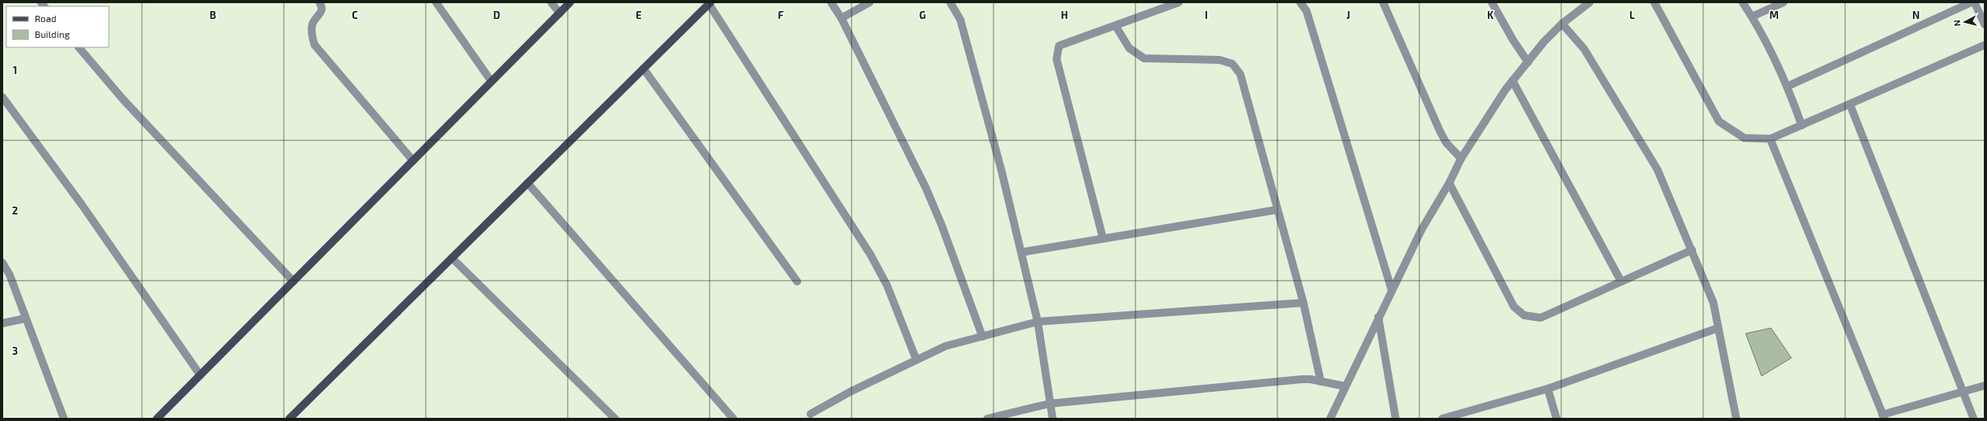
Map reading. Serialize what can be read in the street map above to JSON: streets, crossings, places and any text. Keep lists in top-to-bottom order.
{
  "legend": ["Road", "Building"],
  "north": "left",
  "grid": {
    "columns": [
      "B",
      "C",
      "D",
      "E",
      "F",
      "G",
      "H",
      "I",
      "J",
      "K",
      "L",
      "M",
      "N"
    ],
    "rows": ["1", "2", "3"]
  }
}
